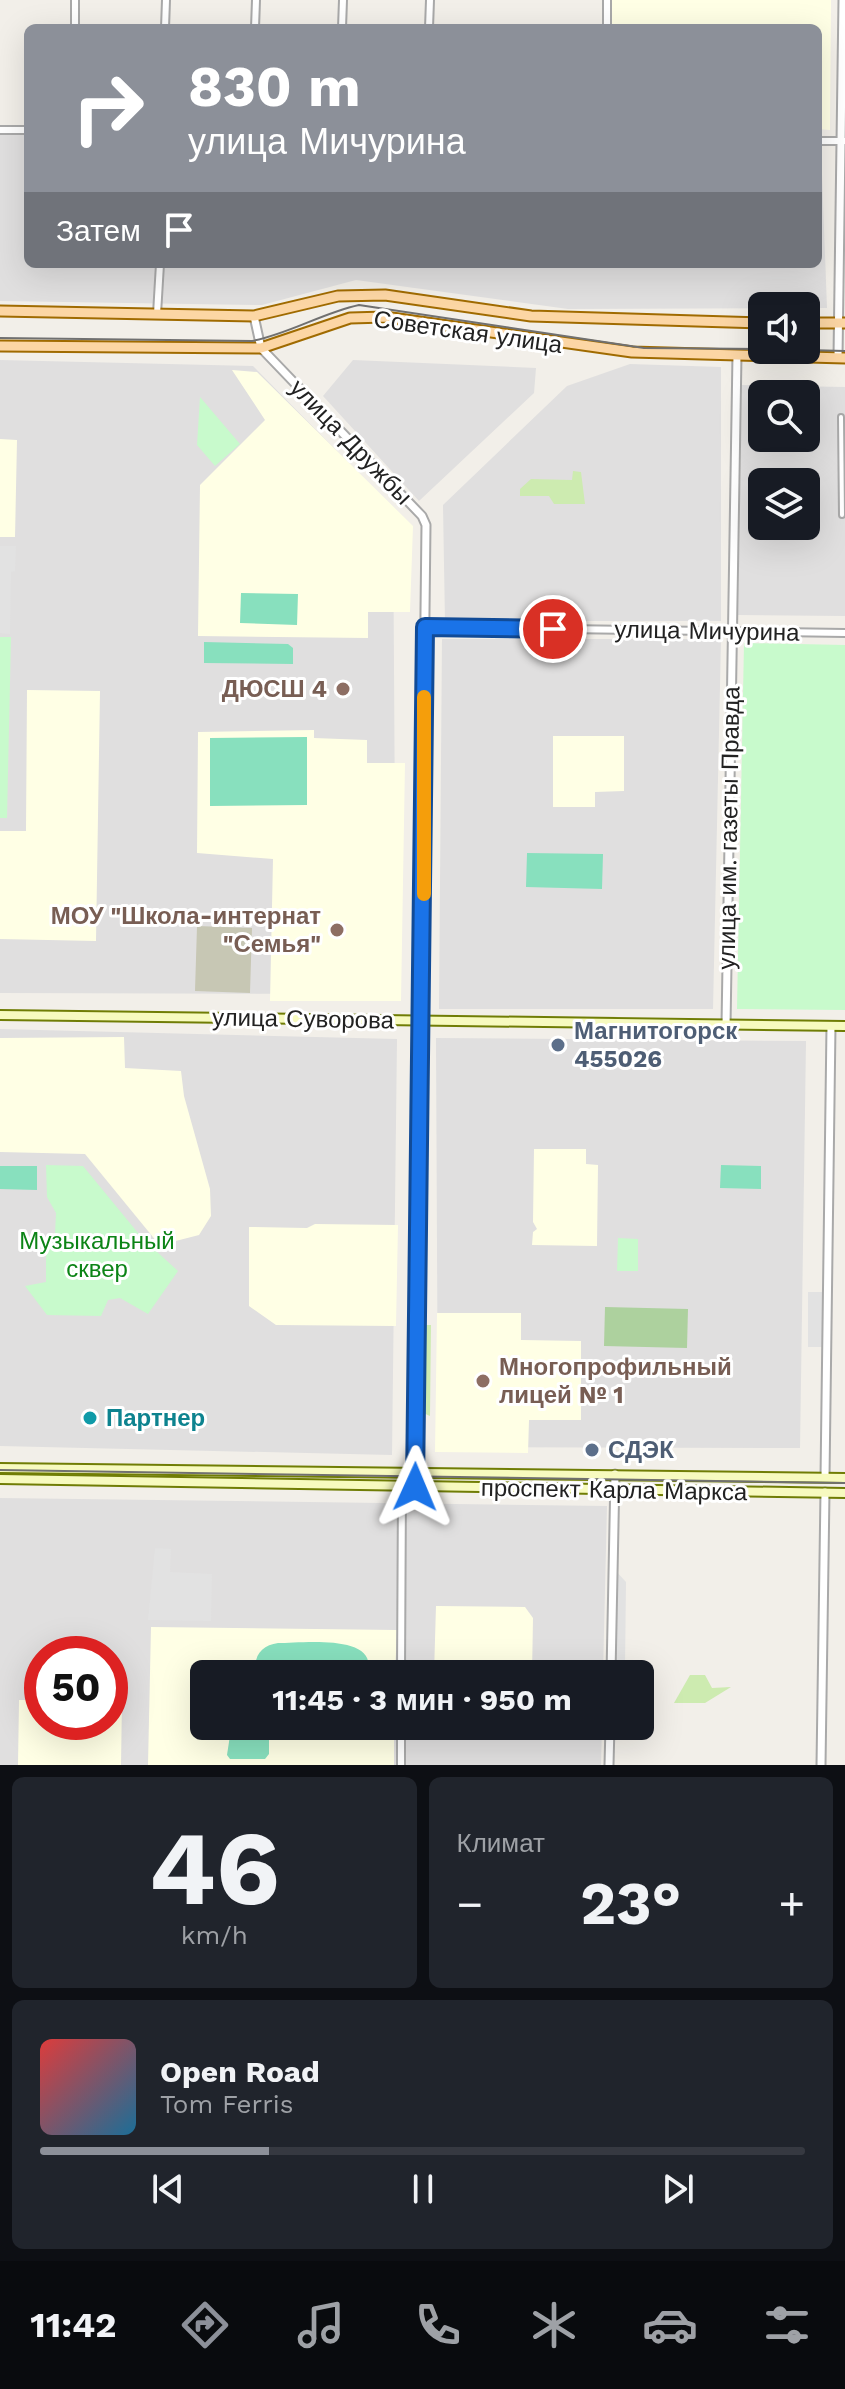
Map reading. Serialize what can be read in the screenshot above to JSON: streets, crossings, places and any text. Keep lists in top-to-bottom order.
{
  "streets": {
    "main road": [
      "Советская улица",
      "улица Дружбы",
      "улица Суворова",
      "проспект Карла Маркса"
    ],
    "street": ["улица Мичурина", "улица им. газеты Правда"]
  },
  "crossings": [
    ["Советская улица", "улица Дружбы"],
    ["Советская улица", "улица им. газеты Правда"],
    ["улица Дружбы", "улица Мичурина"],
    ["улица Дружбы", "улица Суворова"],
    ["улица Дружбы", "проспект Карла Маркса"],
    ["улица Мичурина", "улица им. газеты Правда"],
    ["улица им. газеты Правда", "улица Суворова"]
  ],
  "parks": ["Музыкальный сквер"],
  "places": [
    "ДЮСШ 4",
    "МОУ \"Школа-интернат \"Семья\"",
    "Магнитогорск 455026",
    "Многопрофильный лицей № 1",
    "Партнер",
    "СДЭК"
  ],
  "page": {
    "turn": ["830 m", "улица Мичурина"],
    "then": "Затем",
    "limit": "50",
    "trip": "11:45 · 3 мин · 950 m",
    "tile": [
      ["46", "km/h"],
      "Климат"
    ],
    "heat": ["−", "23°", "+"],
    "song": ["Open Road", "Tom Ferris"],
    "tabs": "11:42"
  }
}
